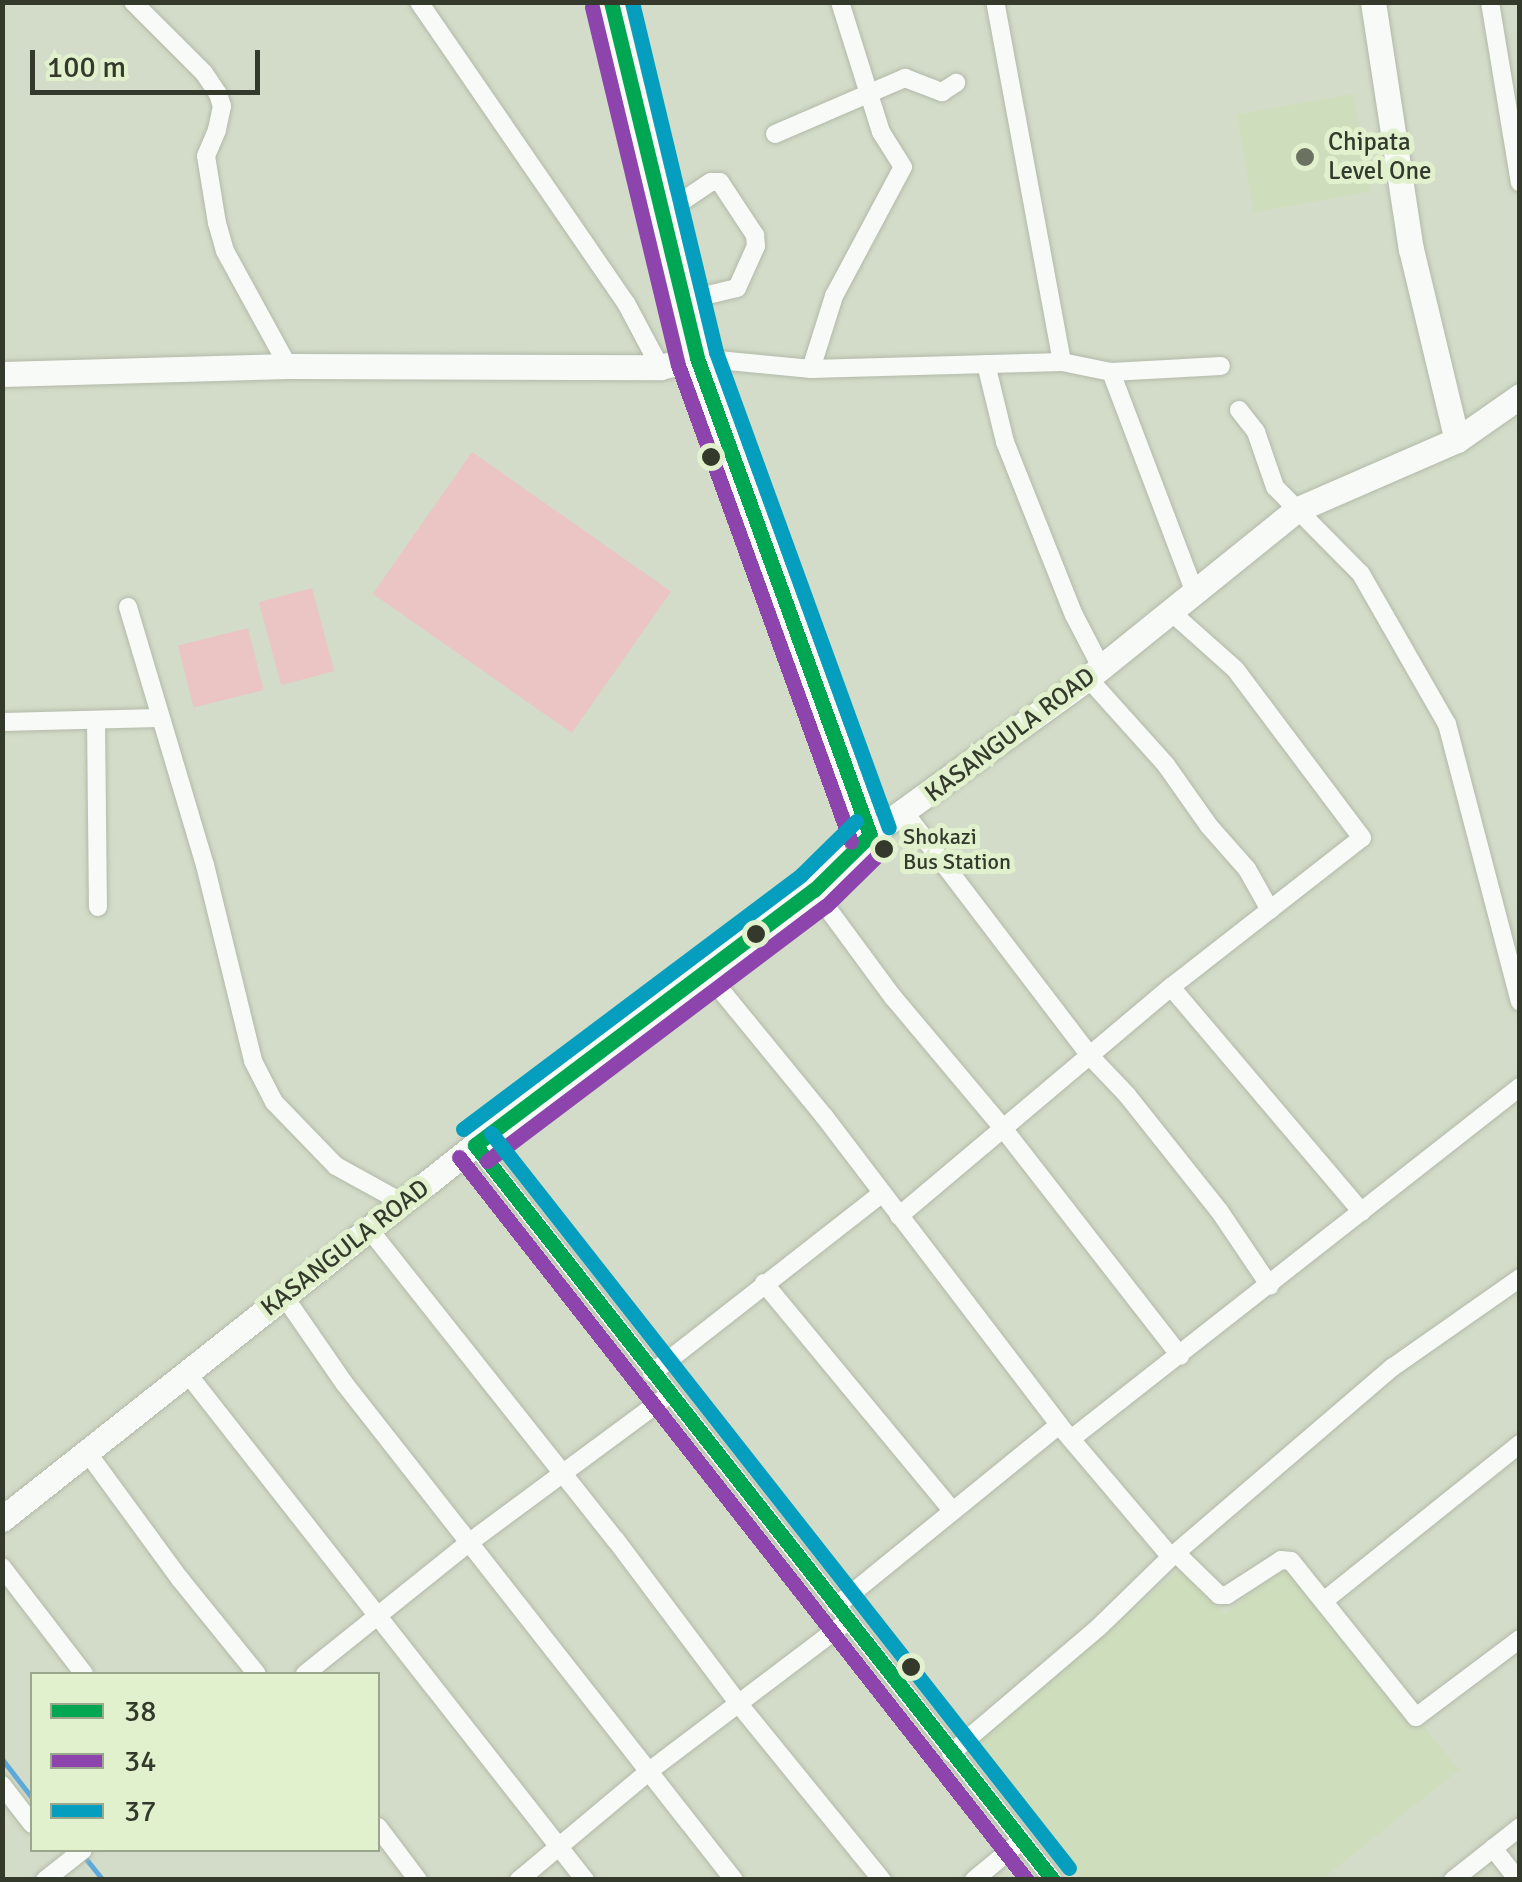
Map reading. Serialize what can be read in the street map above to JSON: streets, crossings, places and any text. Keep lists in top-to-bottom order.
{
  "streets": {
    "street": ["KASANGULA ROAD"]
  },
  "places": ["Chipata Level One", "Shokazi Bus Station"],
  "lines": ["transit line 38", "transit line 37", "transit line 34"],
  "legend": ["38", "34", "37"],
  "scale_bar": "100 m"
}
